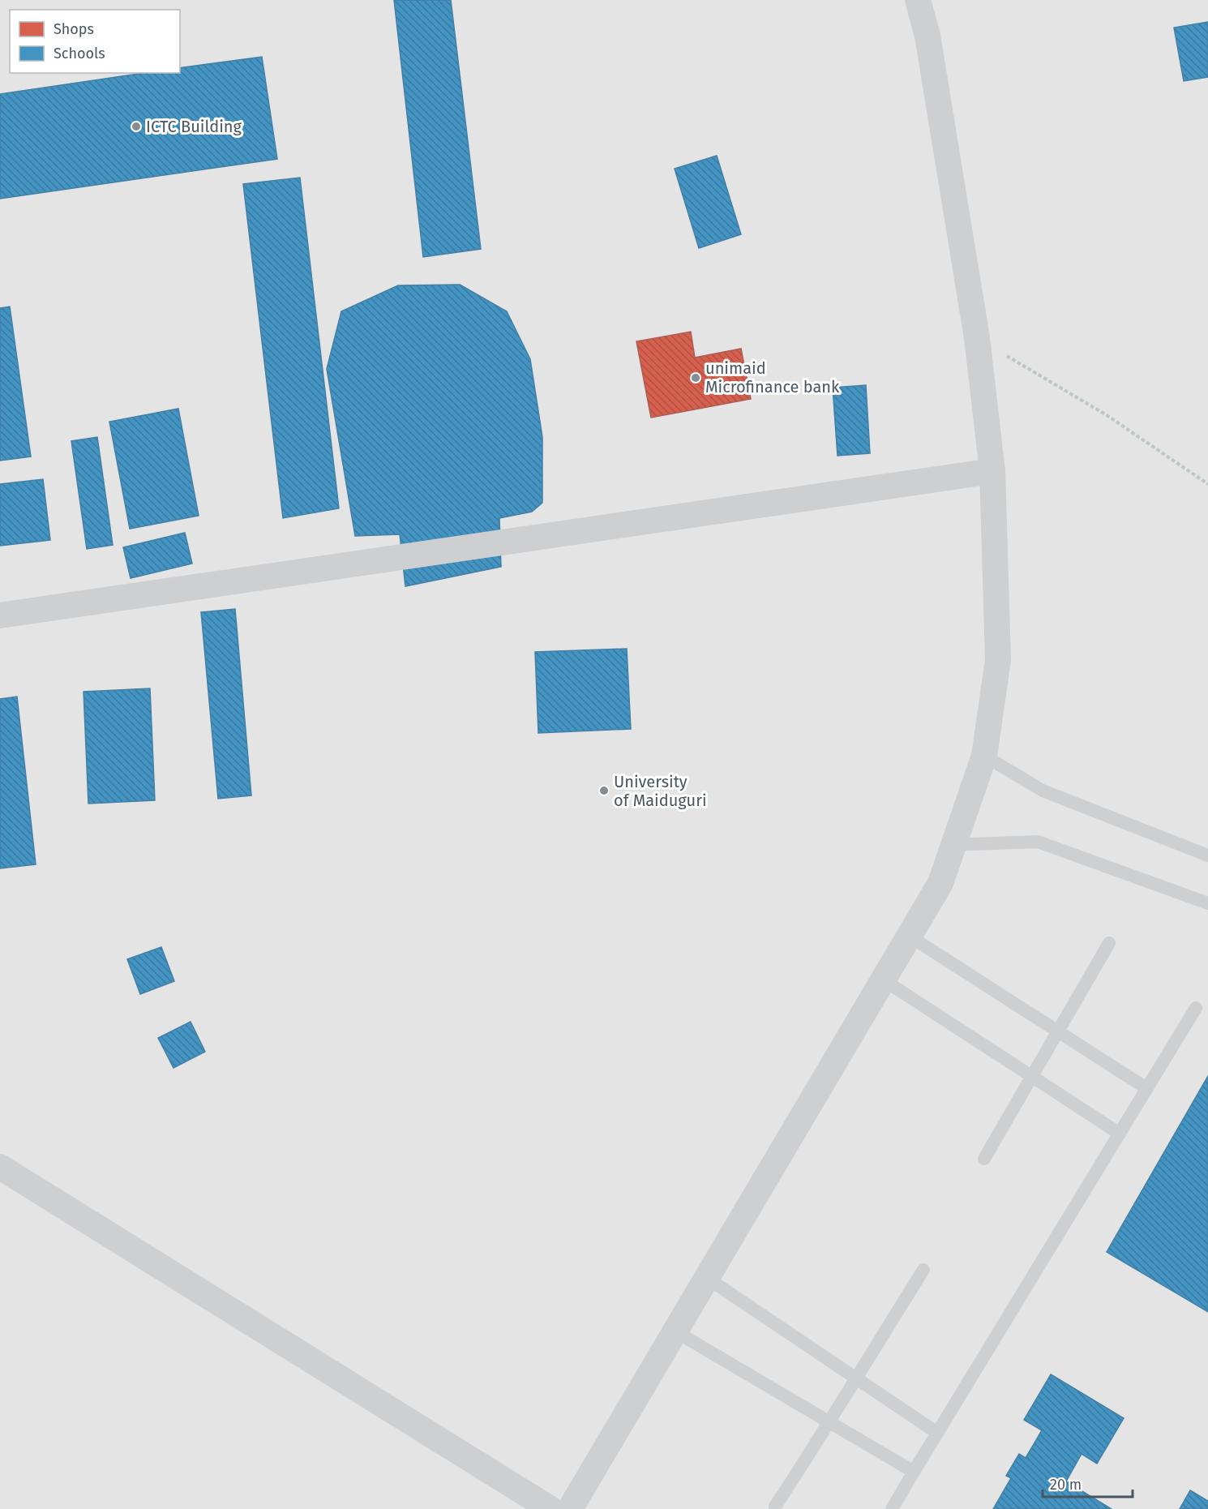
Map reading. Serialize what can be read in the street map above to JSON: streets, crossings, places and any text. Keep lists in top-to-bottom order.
{
  "places": ["ICTC Building", "unimaid Microfinance bank", "University of Maiduguri"],
  "legend": ["Shops", "Schools"],
  "scale_bar": "20 m"
}
